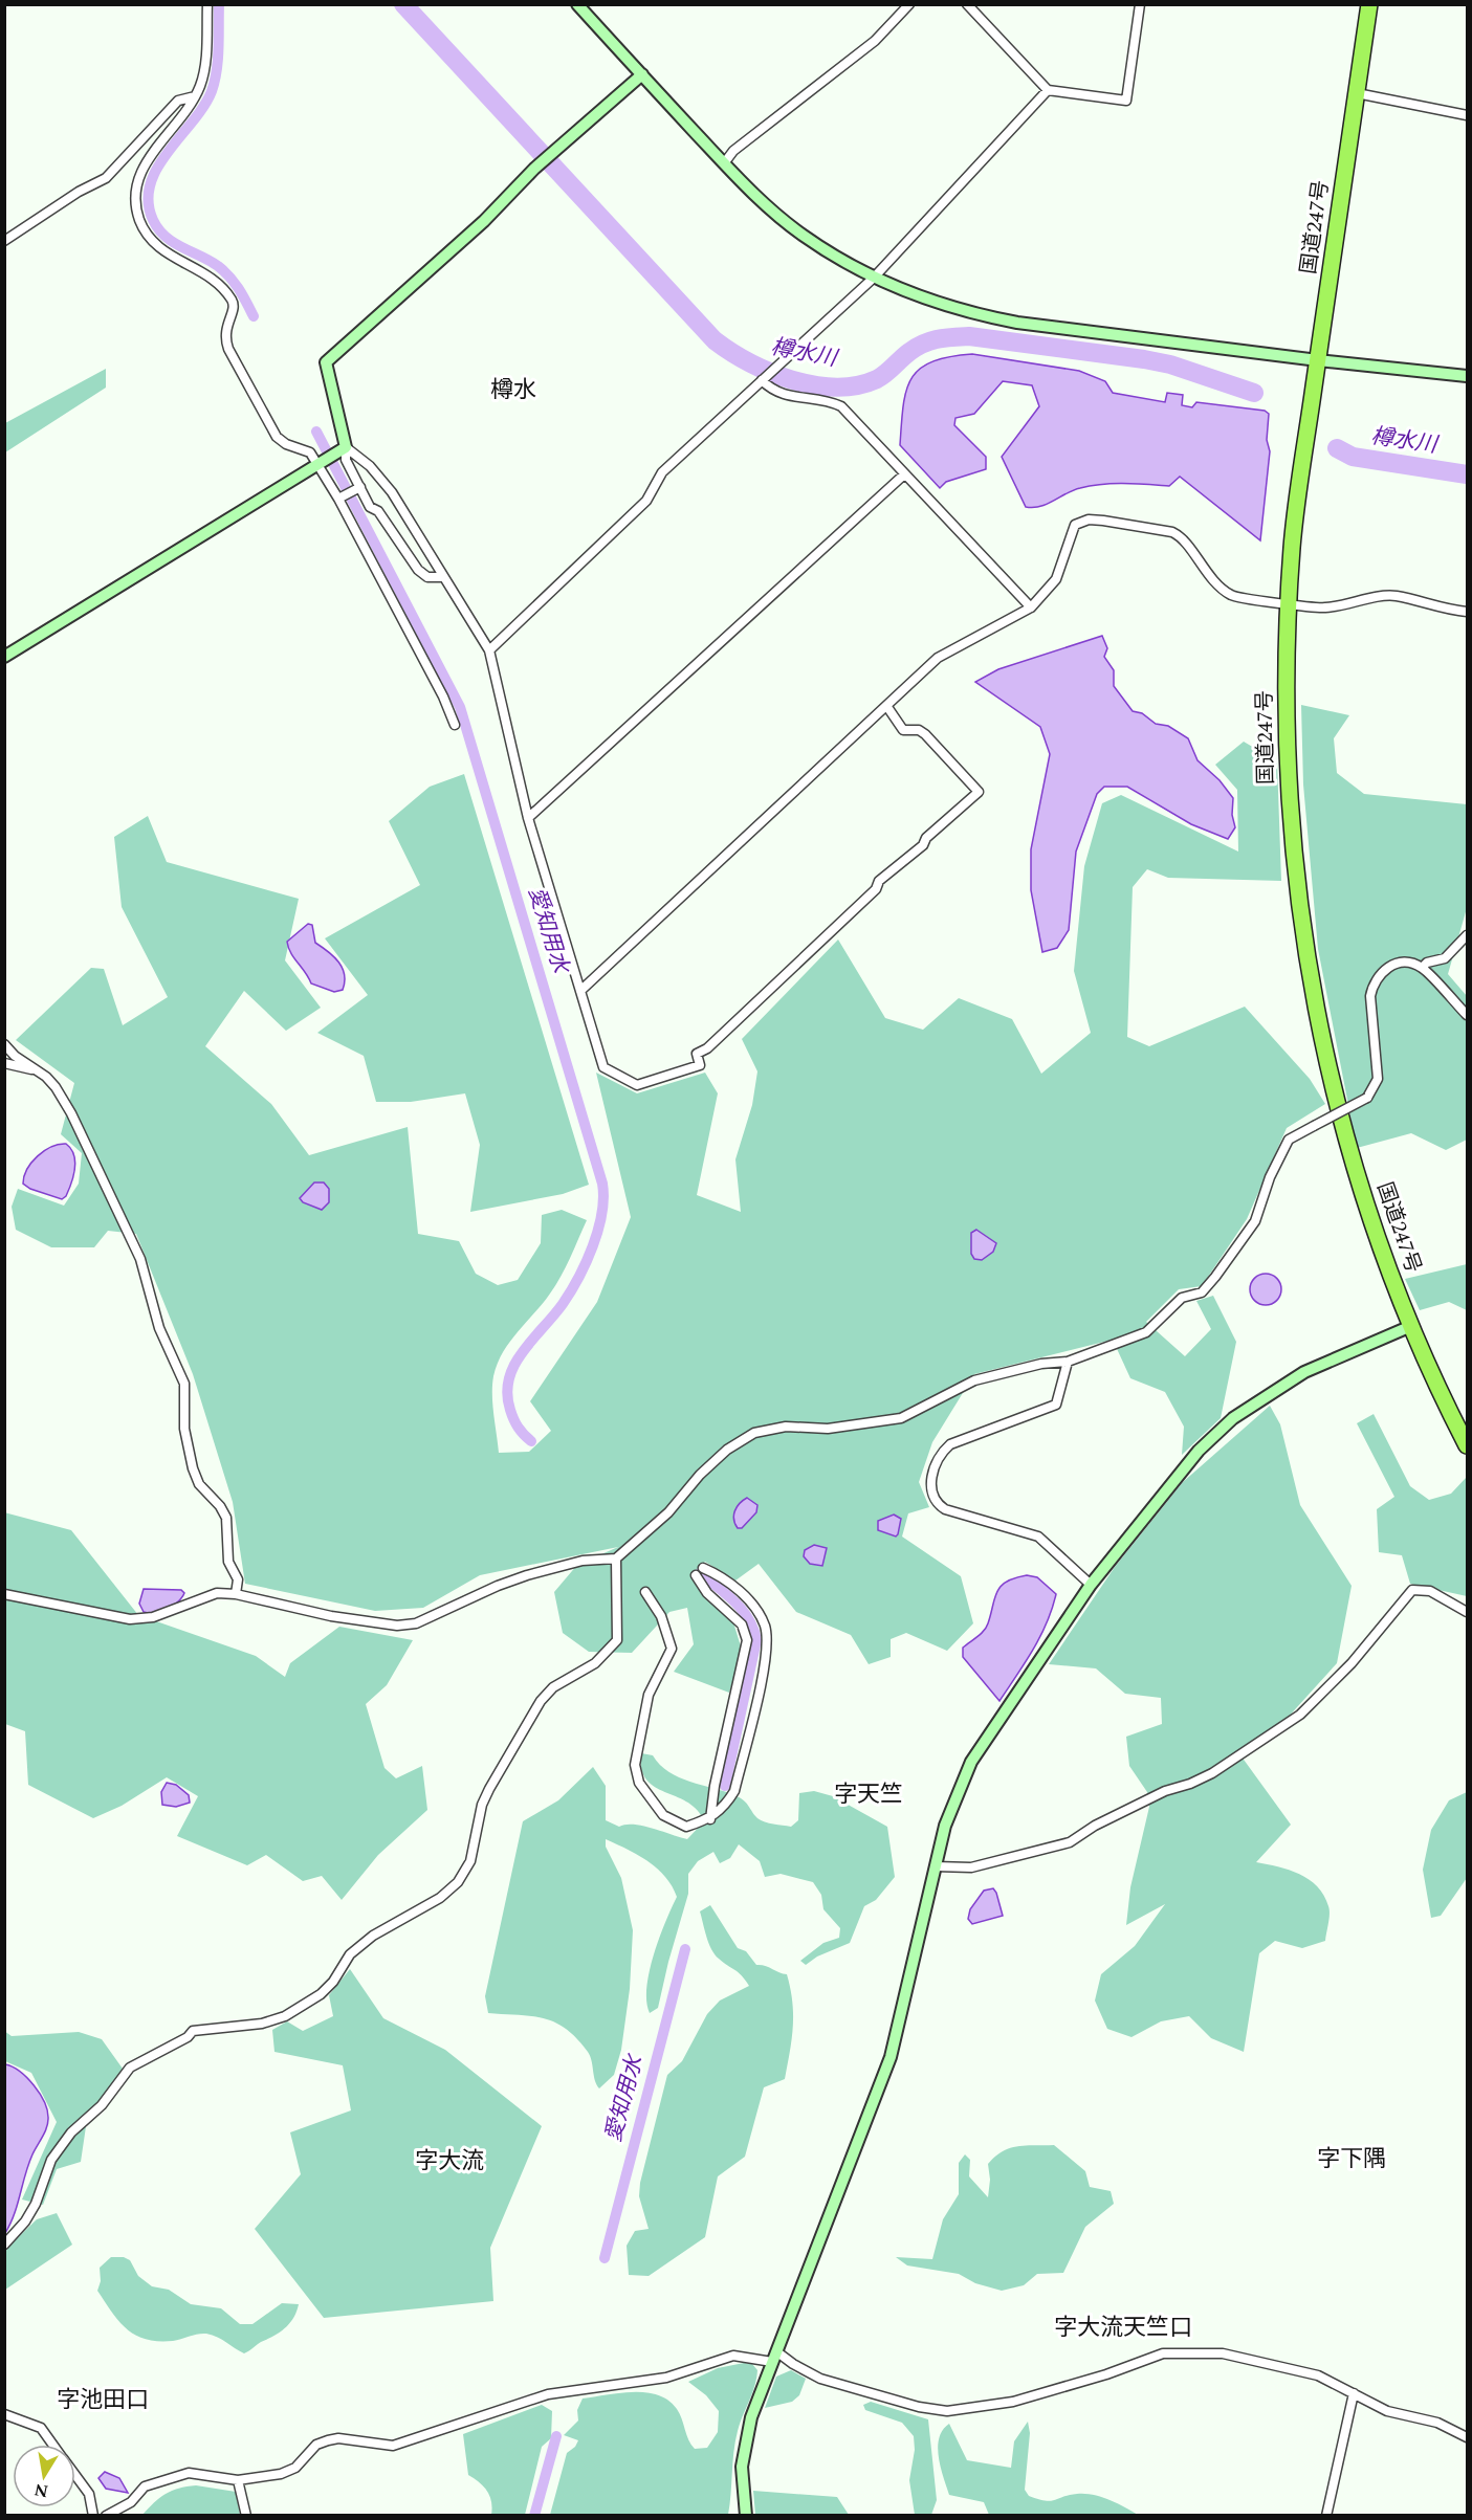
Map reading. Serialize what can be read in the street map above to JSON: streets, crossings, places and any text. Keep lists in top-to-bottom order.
{
  "streets": {
    "highway": ["国道247号"]
  },
  "districts": [
    "樽水",
    "字天竺",
    "字下隅",
    "字大流",
    "字大流天竺口",
    "字池田口"
  ],
  "water": ["樽水川", "愛知用水"],
  "north": "bottom"
}
